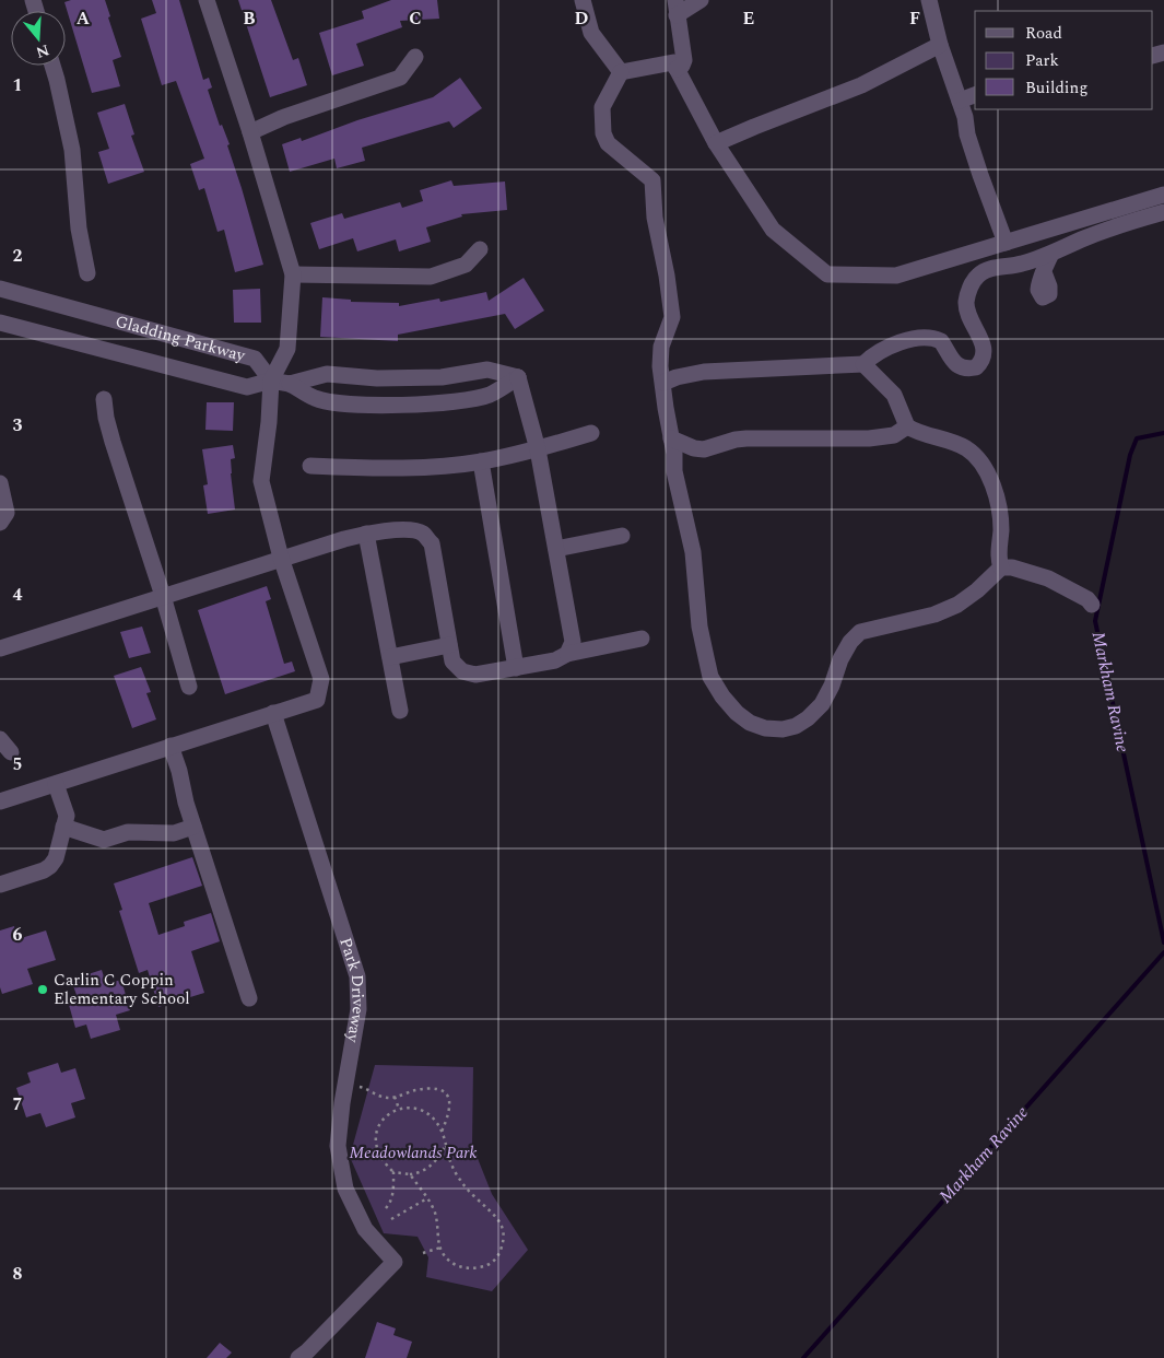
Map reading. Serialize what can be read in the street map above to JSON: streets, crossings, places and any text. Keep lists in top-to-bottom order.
{
  "streets": {
    "street": ["Gladding Parkway", "Park Driveway"]
  },
  "water": ["Markham Ravine"],
  "parks": ["Meadowlands Park"],
  "places": ["Carlin C Coppin Elementary School"],
  "legend": ["Road", "Park", "Building"],
  "north": "bottom",
  "grid": {
    "columns": [
      "A",
      "B",
      "C",
      "D",
      "E",
      "F"
    ],
    "rows": [
      "1",
      "2",
      "3",
      "4",
      "5",
      "6",
      "7",
      "8"
    ]
  }
}
